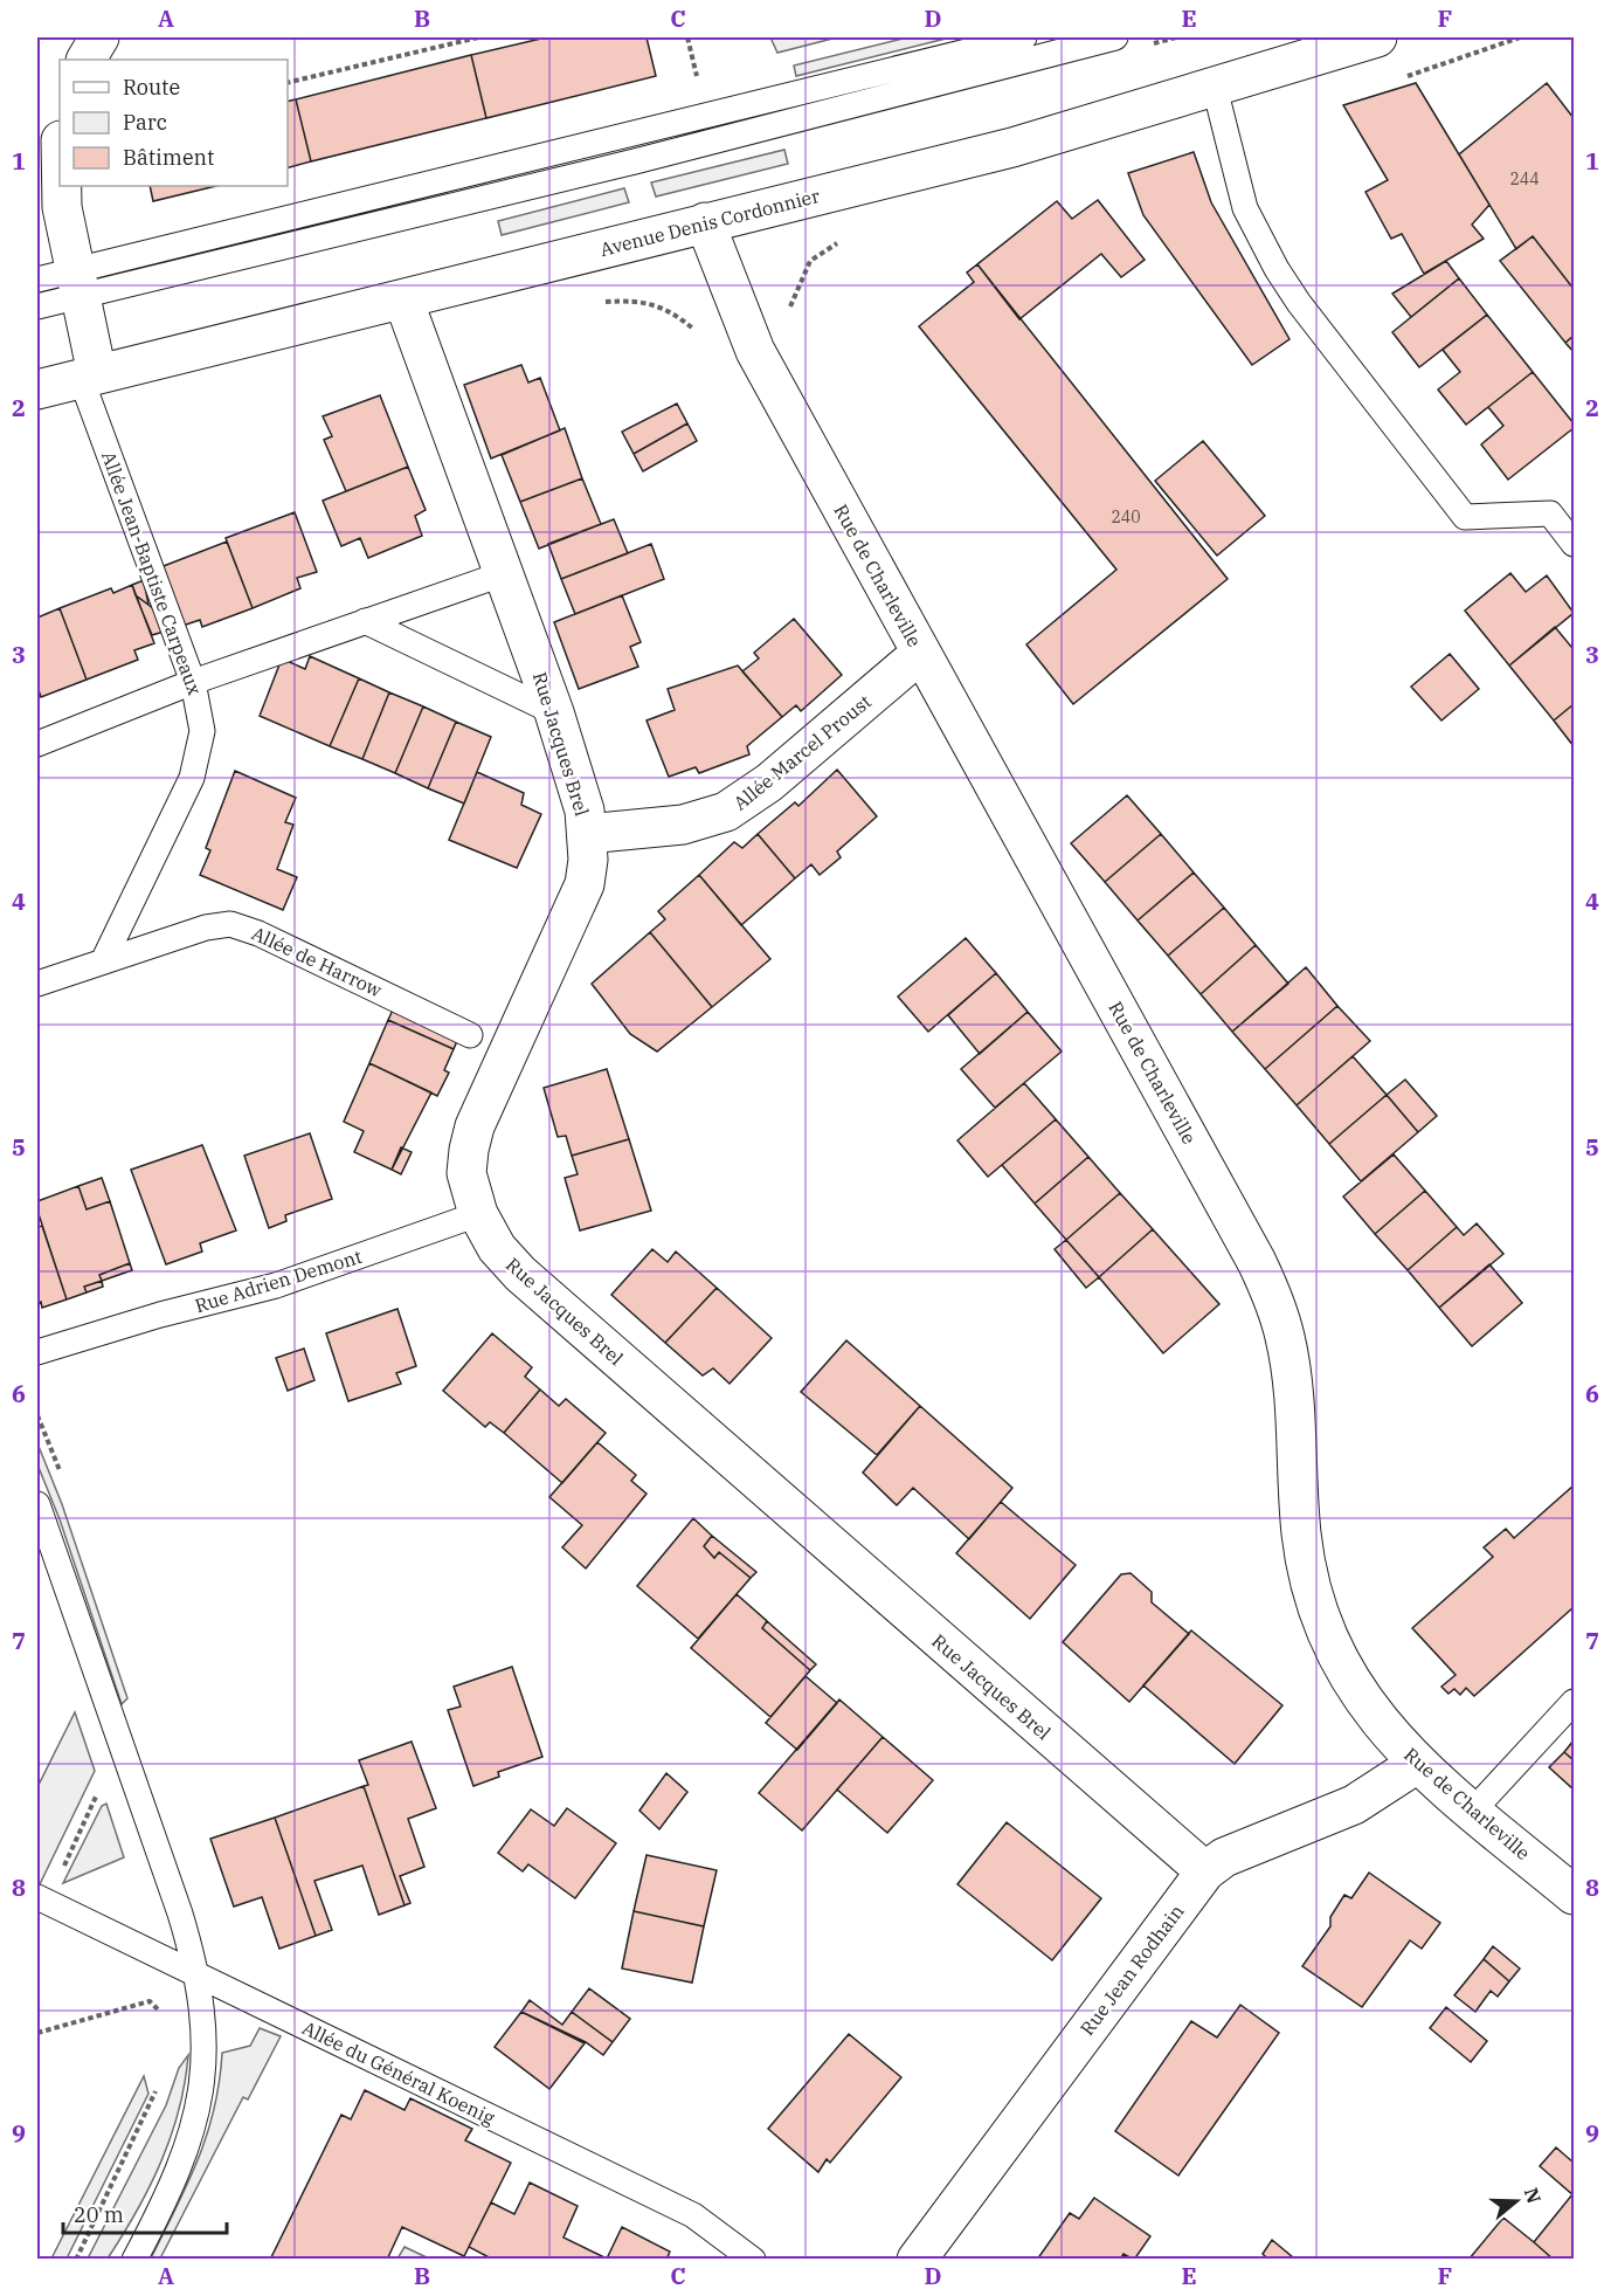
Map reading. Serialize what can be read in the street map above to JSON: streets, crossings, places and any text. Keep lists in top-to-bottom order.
{
  "streets": {
    "street": [
      "Avenue Denis Cordonnier",
      "Rue de Charleville",
      "Rue Jacques Brel",
      "Allée Marcel Proust",
      "Rue Jean Rodhain"
    ],
    "lane": [
      "Allée Jean-Baptiste Carpeaux",
      "Allée de Harrow",
      "Rue Adrien Demont",
      "Allée du Général Koenig"
    ]
  },
  "crossings": [
    ["Avenue Denis Cordonnier", "Allée Jean-Baptiste Carpeaux"],
    ["Avenue Denis Cordonnier", "Rue de Charleville"],
    ["Avenue Denis Cordonnier", "Rue Jacques Brel"],
    ["Allée Jean-Baptiste Carpeaux", "Allée de Harrow"],
    ["Rue de Charleville", "Allée Marcel Proust"],
    ["Rue de Charleville", "Rue Jean Rodhain"],
    ["Rue Jacques Brel", "Allée Marcel Proust"],
    ["Rue Jacques Brel", "Rue Adrien Demont"],
    ["Rue Jacques Brel", "Rue Jean Rodhain"]
  ],
  "house_numbers": ["244", "240"],
  "legend": ["Route", "Parc", "Bâtiment"],
  "scale_bar": "20 m",
  "north": "right",
  "grid": {
    "columns": [
      "A",
      "B",
      "C",
      "D",
      "E",
      "F"
    ],
    "rows": [
      "1",
      "2",
      "3",
      "4",
      "5",
      "6",
      "7",
      "8",
      "9"
    ]
  }
}
